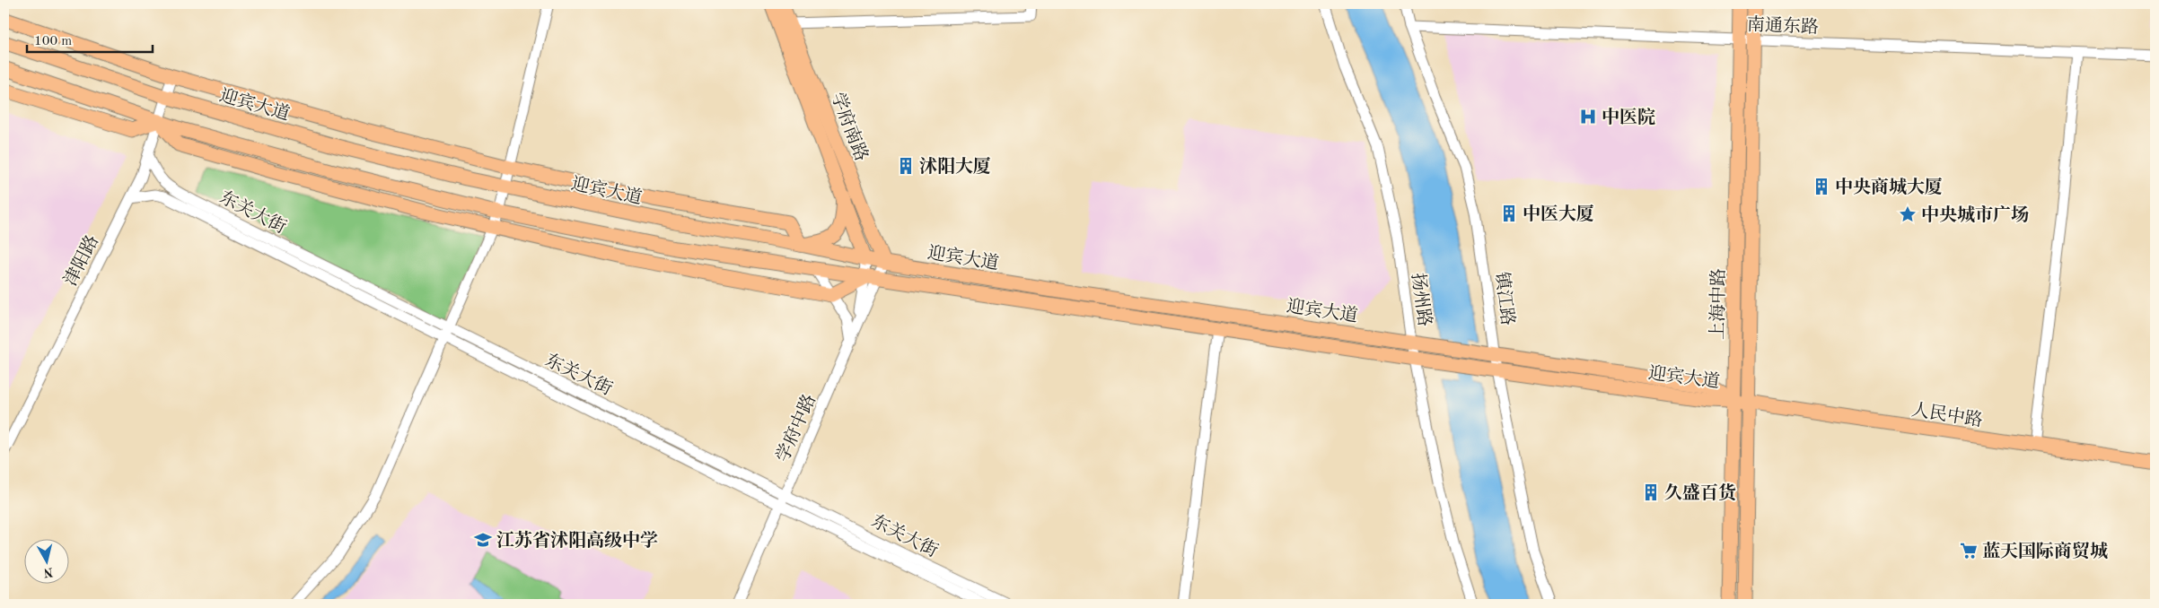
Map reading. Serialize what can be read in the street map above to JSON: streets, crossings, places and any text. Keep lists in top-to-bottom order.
{
  "streets": {
    "main road": [
      "迎宾大道",
      "学府南路",
      "上海中路",
      "人民中路"
    ],
    "street": [
      "南通东路",
      "东关大街",
      "津阳路",
      "镇江路",
      "扬州路",
      "学府中路"
    ]
  },
  "crossings": [
    ["南通东路", "镇江路"],
    ["南通东路", "上海中路"],
    ["迎宾大道", "学府南路"],
    ["迎宾大道", "津阳路"],
    ["迎宾大道", "镇江路"],
    ["迎宾大道", "扬州路"],
    ["迎宾大道", "上海中路"],
    ["迎宾大道", "人民中路"],
    ["迎宾大道", "学府中路"],
    ["东关大街", "津阳路"],
    ["东关大街", "学府中路"],
    ["上海中路", "人民中路"]
  ],
  "places": {
    "hospital": ["中医院"],
    "building": [
      "沭阳大厦",
      "中央商城大厦",
      "中医大厦",
      "久盛百货"
    ],
    "place": ["中央城市广场"],
    "school or university": ["江苏省沭阳高级中学"],
    "supermarket": ["蓝天国际商贸城"]
  },
  "scale_bar": "100 m",
  "north": "bottom"
}
